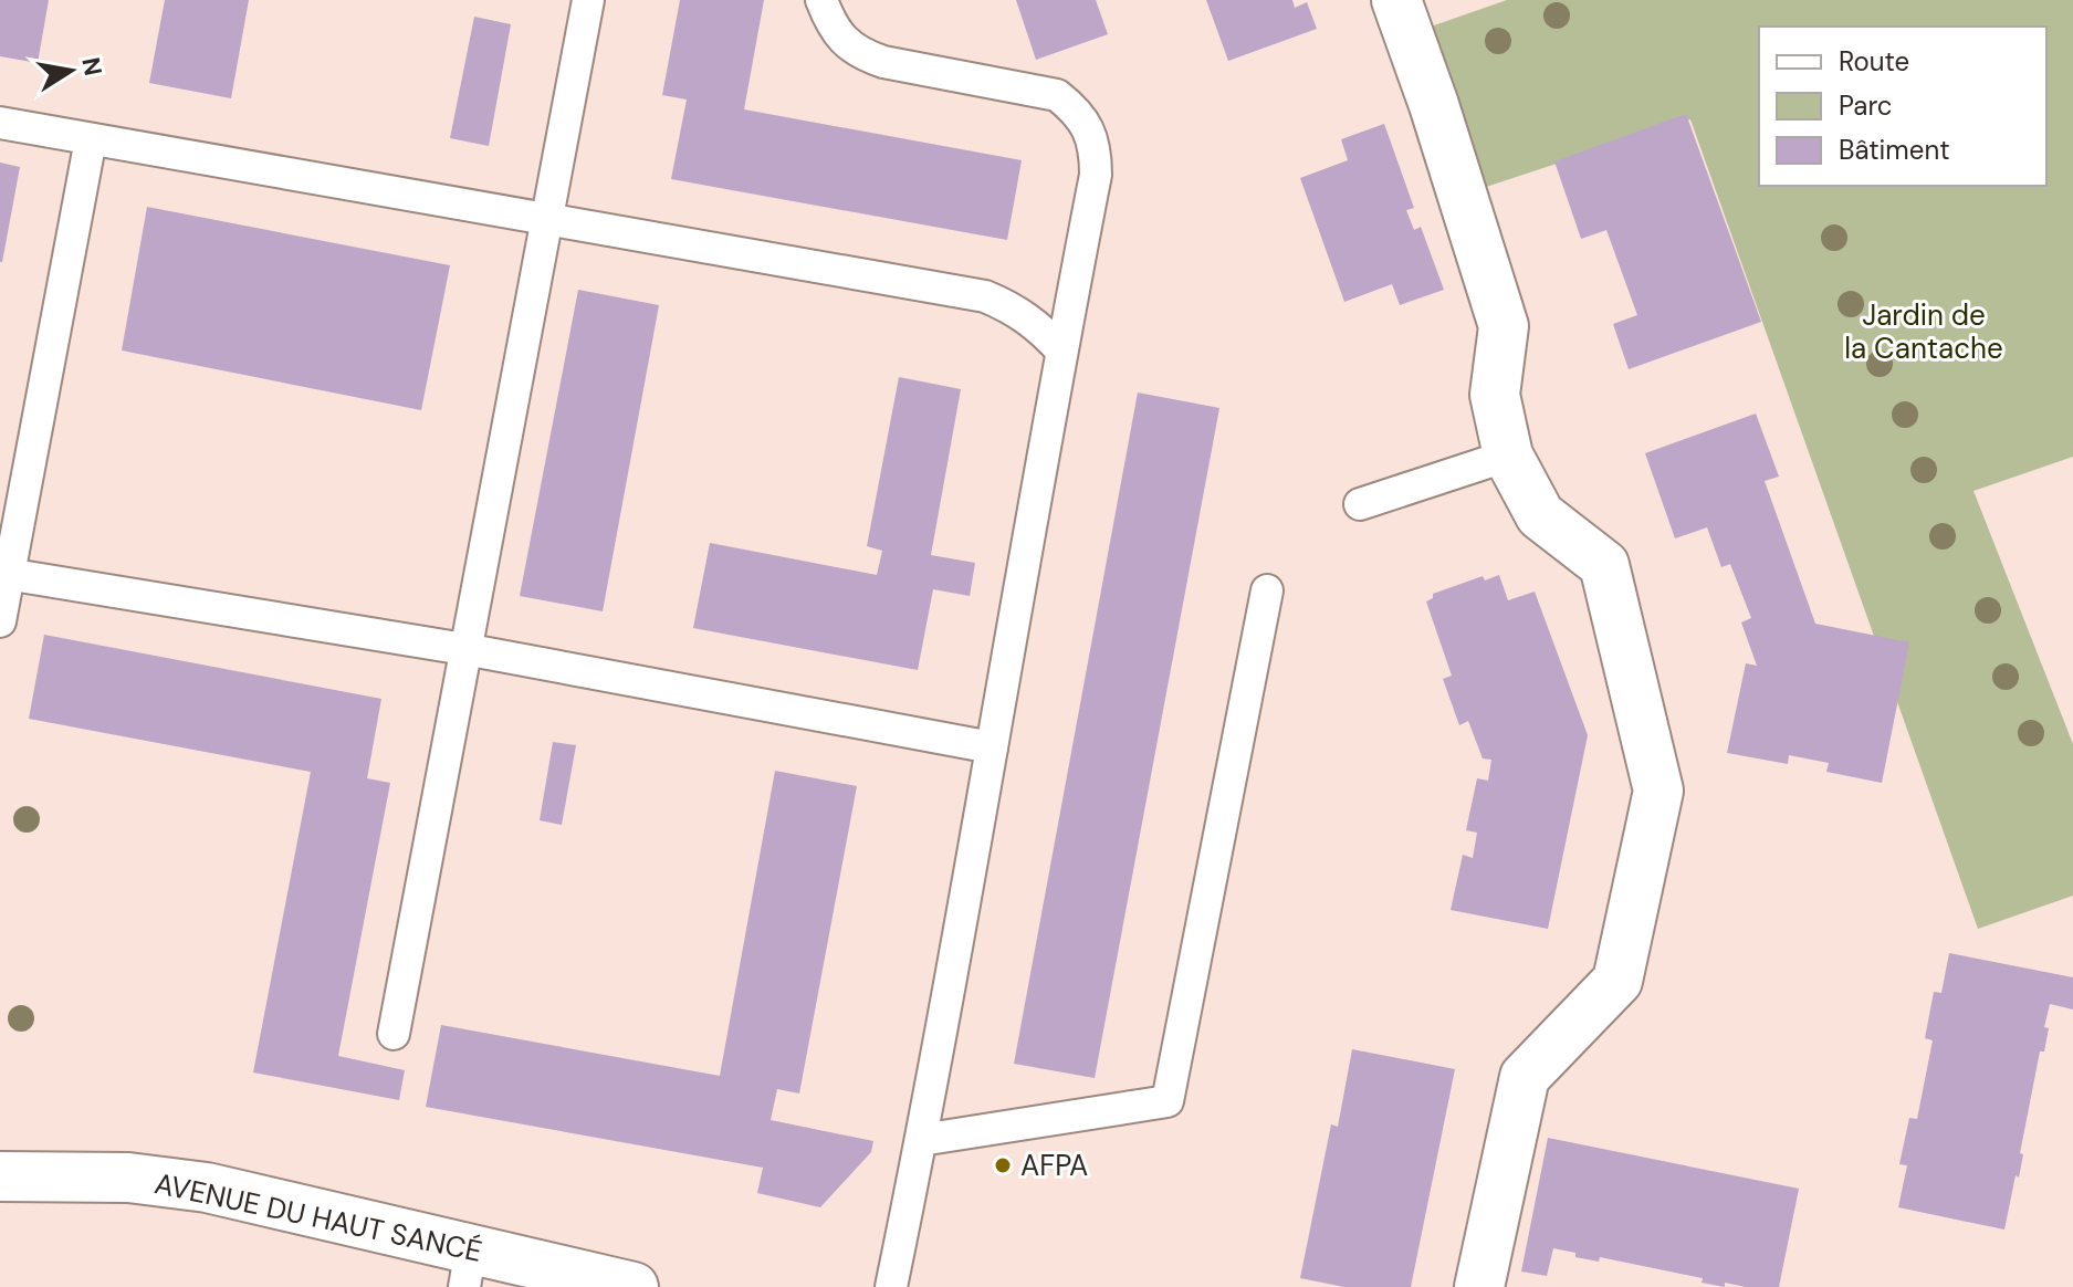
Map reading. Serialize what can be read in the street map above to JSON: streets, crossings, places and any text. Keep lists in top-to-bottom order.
{
  "streets": {
    "street": ["AVENUE DU HAUT SANCÉ"]
  },
  "parks": ["Jardin de la Cantache"],
  "places": ["AFPA"],
  "legend": ["Route", "Parc", "Bâtiment"],
  "north": "right"
}
